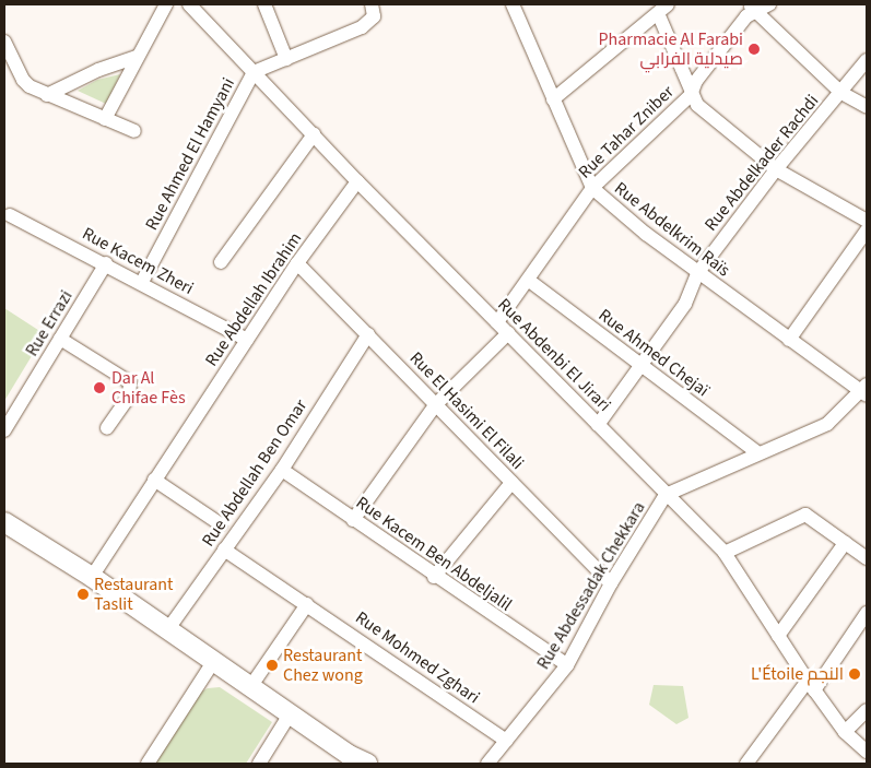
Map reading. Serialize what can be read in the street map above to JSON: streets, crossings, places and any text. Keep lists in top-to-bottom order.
{
  "streets": {
    "street": [
      "Rue Tahar Zniber",
      "Rue Ahmed El Hamyani",
      "Rue Abdelkader Rachdi",
      "Rue Abdelkrim Raïs",
      "Rue Kacem Zheri",
      "Rue Abdellah Ibrahim",
      "Rue Errazi",
      "Rue Ahmed Chejaï",
      "Rue Abdenbi El Jirari",
      "Rue El Hasimi El Filali",
      "Rue Abdellah Ben Omar",
      "Rue Kacem Ben Abdeljalil",
      "Rue Abdessadak Chekkara",
      "Rue Mohmed Zghari"
    ]
  },
  "crossings": [
    ["Rue Tahar Zniber", "Rue Abdelkrim Raïs"],
    ["Rue Tahar Zniber", "Rue Ahmed Chejaï"],
    ["Rue Tahar Zniber", "Rue Abdenbi El Jirari"],
    ["Rue Ahmed El Hamyani", "Rue Kacem Zheri"],
    ["Rue Ahmed El Hamyani", "Rue Abdenbi El Jirari"],
    ["Rue Abdelkader Rachdi", "Rue Abdelkrim Raïs"],
    ["Rue Abdelkader Rachdi", "Rue Ahmed Chejaï"],
    ["Rue Abdelkader Rachdi", "Rue Abdenbi El Jirari"],
    ["Rue Abdelkrim Raïs", "Rue Abdessadak Chekkara"],
    ["Rue Kacem Zheri", "Rue Abdellah Ibrahim"],
    ["Rue Kacem Zheri", "Rue Errazi"],
    ["Rue Abdellah Ibrahim", "Rue Abdenbi El Jirari"],
    ["Rue Abdellah Ibrahim", "Rue El Hasimi El Filali"],
    ["Rue Ahmed Chejaï", "Rue Abdessadak Chekkara"],
    ["Rue Abdenbi El Jirari", "Rue Abdessadak Chekkara"],
    ["Rue El Hasimi El Filali", "Rue Abdellah Ben Omar"],
    ["Rue El Hasimi El Filali", "Rue Abdessadak Chekkara"],
    ["Rue Abdellah Ben Omar", "Rue Kacem Ben Abdeljalil"],
    ["Rue Abdellah Ben Omar", "Rue Mohmed Zghari"],
    ["Rue Kacem Ben Abdeljalil", "Rue Abdessadak Chekkara"],
    ["Rue Abdessadak Chekkara", "Rue Mohmed Zghari"]
  ],
  "places": [
    "Pharmacie Al Farabi صيدلية الفرابي",
    "Dar Al Chifae Fès",
    "Restaurant Taslit",
    "Restaurant Chez wong",
    "L'Étoile النجم"
  ]
}
